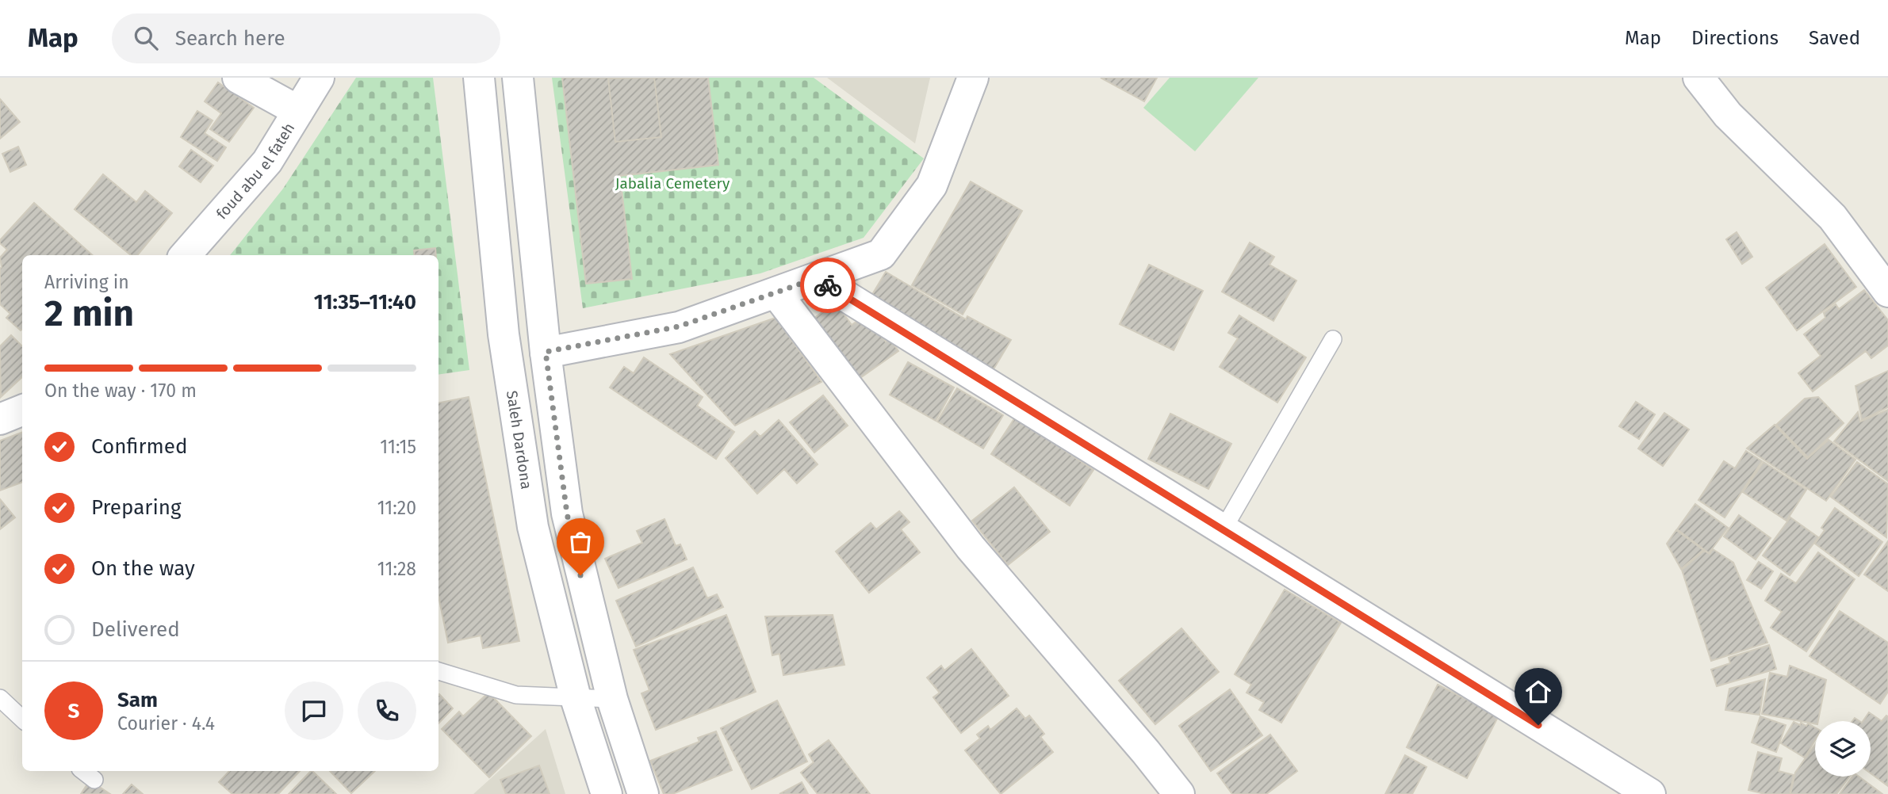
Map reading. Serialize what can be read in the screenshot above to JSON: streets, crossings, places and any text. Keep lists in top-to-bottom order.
{
  "streets": {
    "street": ["foud abu el fateh", "Saleh Dardona"]
  },
  "parks": ["Jabalia Cemetery"],
  "page": {
    "header": "Map",
    "search": "Search here",
    "nav": ["Map", "Directions", "Saved"],
    "heading": ["2 min", "Arriving in", "11:35–11:40"],
    "panel": ["Sam", "Courier · 4.4"],
    "bar": "On the way · 170 m",
    "list": [
      ["Confirmed", "11:15"],
      ["Preparing", "11:20"],
      ["On the way", "11:28"],
      "Delivered"
    ],
    "round": "S"
  }
}
